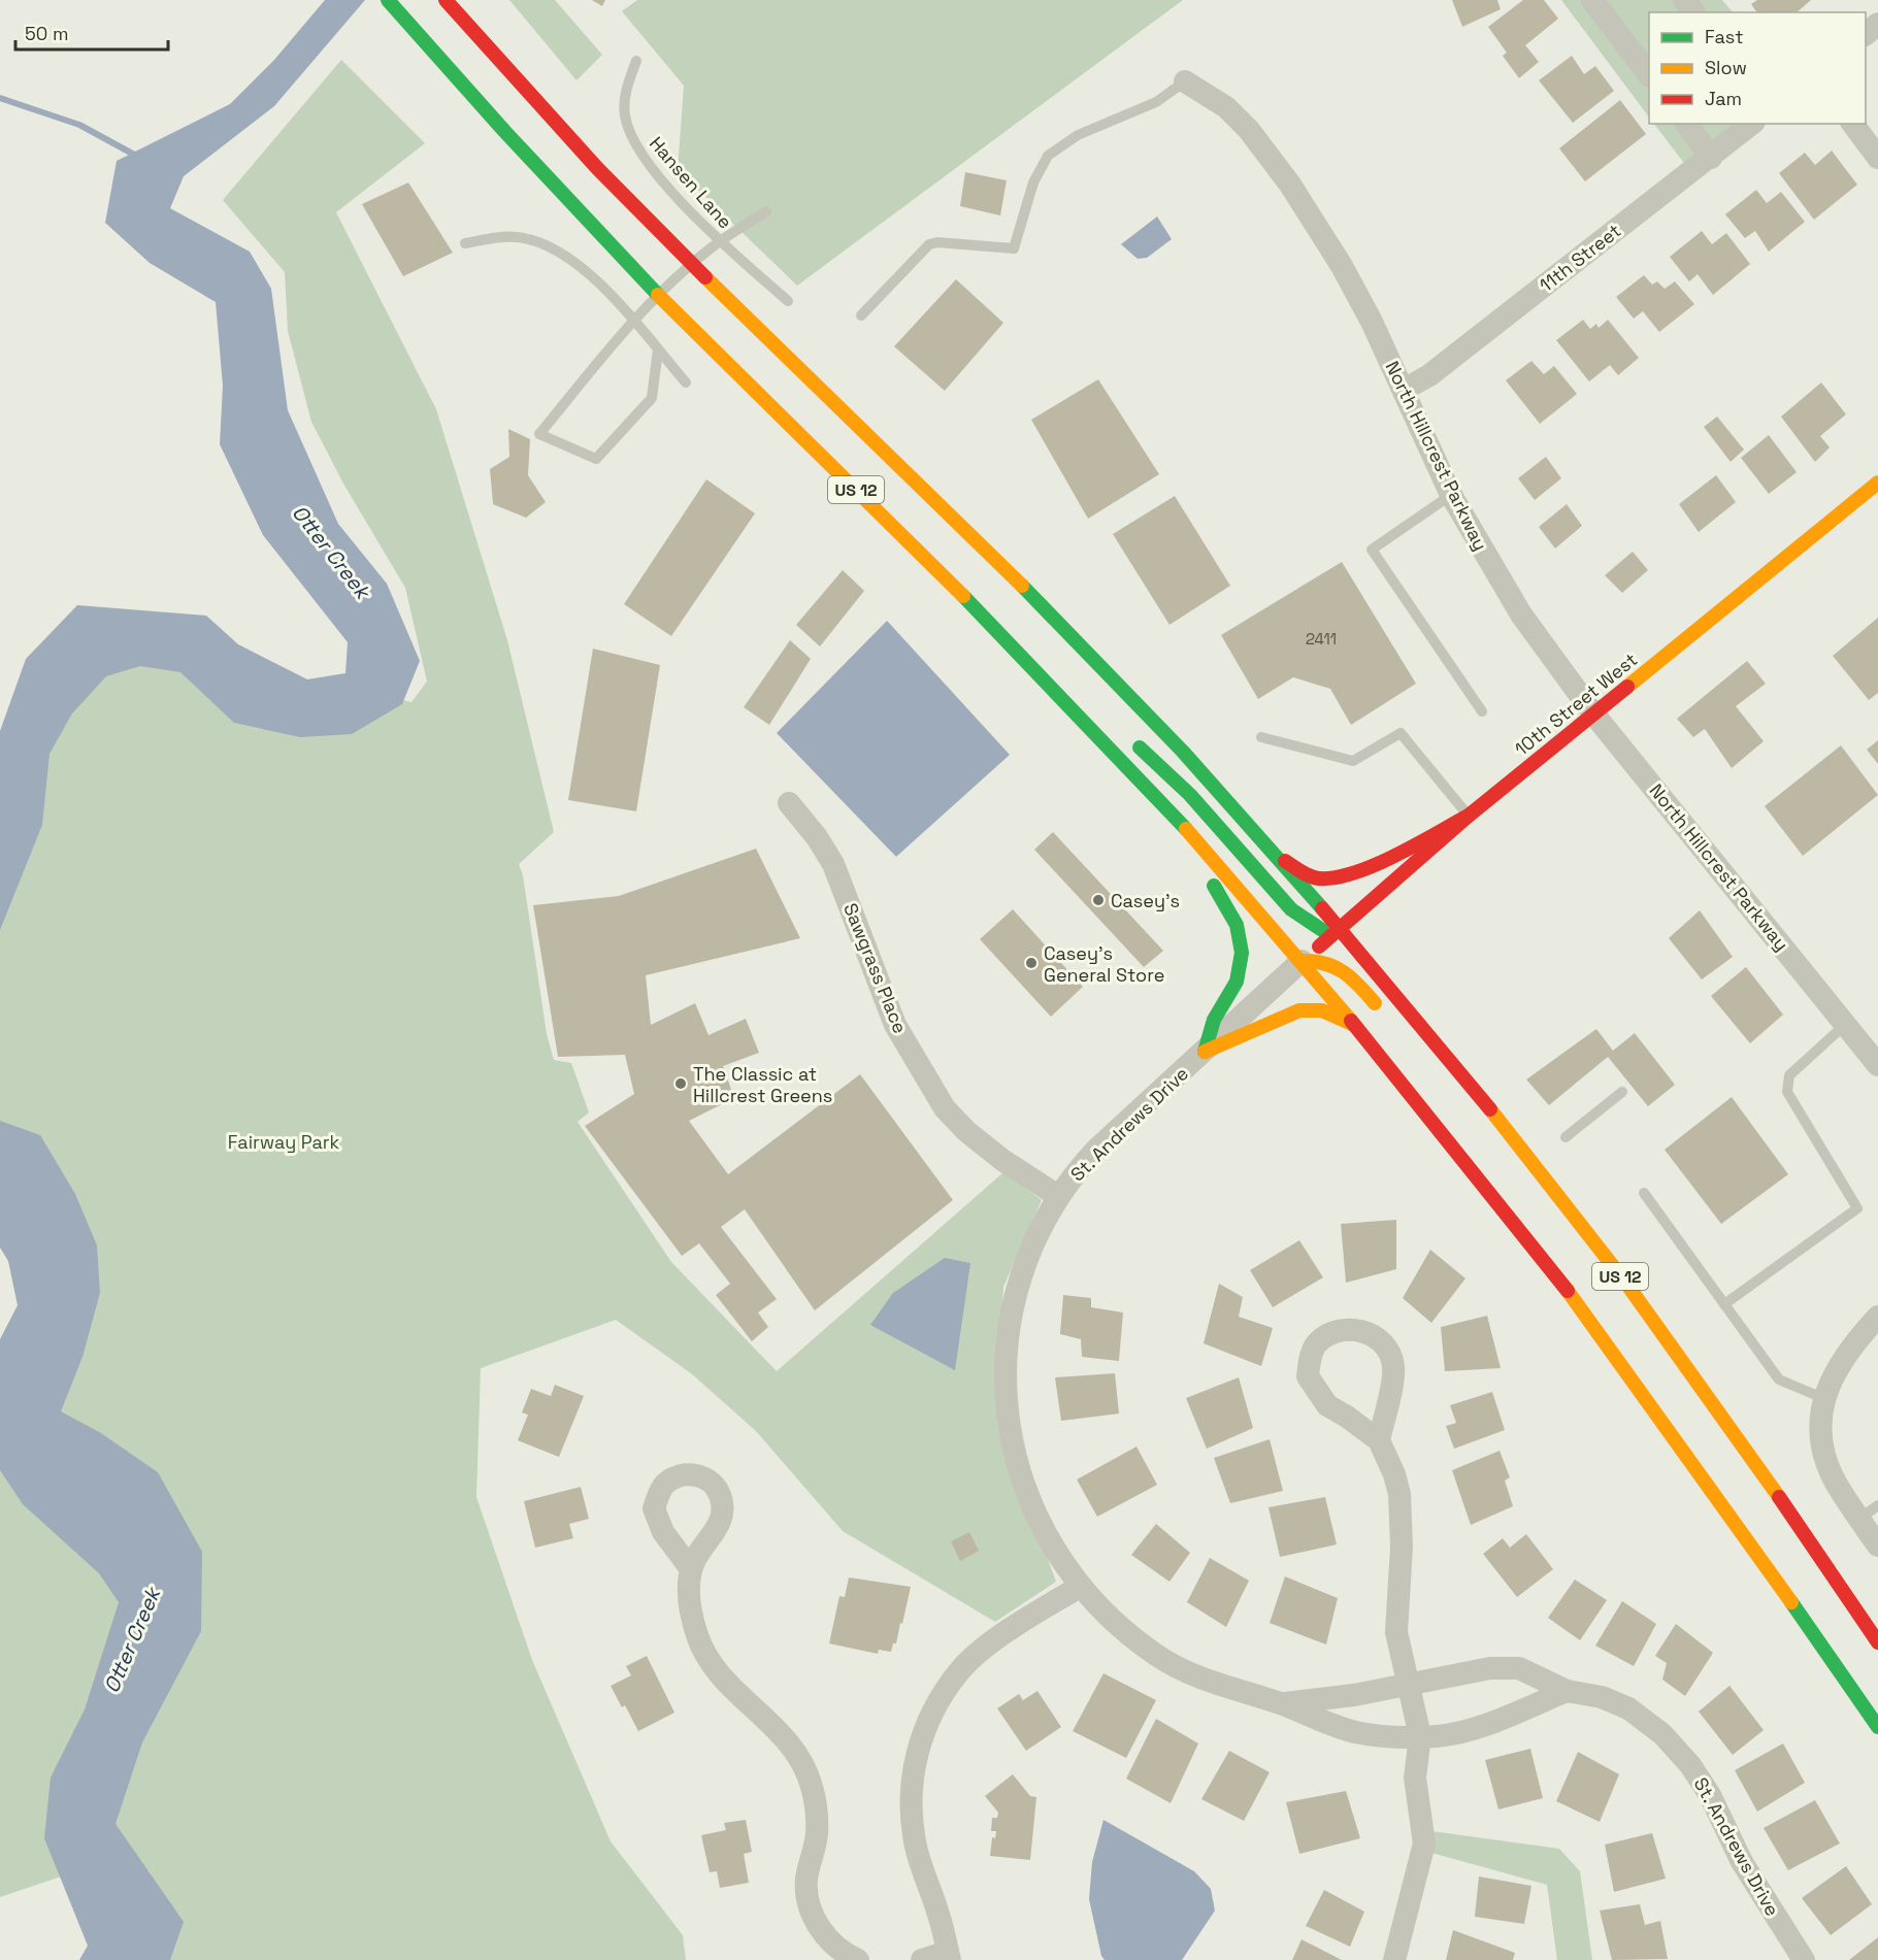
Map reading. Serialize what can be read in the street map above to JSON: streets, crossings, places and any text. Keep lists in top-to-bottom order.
{
  "streets": {
    "main road": ["US 12", "10th Street West"],
    "street": [
      "11th Street",
      "North Hillcrest Parkway",
      "Sawgrass Place",
      "St. Andrews Drive"
    ],
    "lane": ["Hansen Lane"]
  },
  "crossings": [
    ["11th Street", "North Hillcrest Parkway"],
    ["North Hillcrest Parkway", "10th Street West"],
    ["US 12", "10th Street West"],
    ["US 12", "St. Andrews Drive"],
    ["10th Street West", "St. Andrews Drive"],
    ["Sawgrass Place", "St. Andrews Drive"]
  ],
  "water": ["Otter Creek"],
  "parks": ["Fairway Park"],
  "places": ["Casey's", "Casey's General Store", "The Classic at Hillcrest Greens"],
  "house_numbers": ["2411"],
  "legend": ["Fast", "Slow", "Jam"],
  "scale_bar": "50 m"
}
